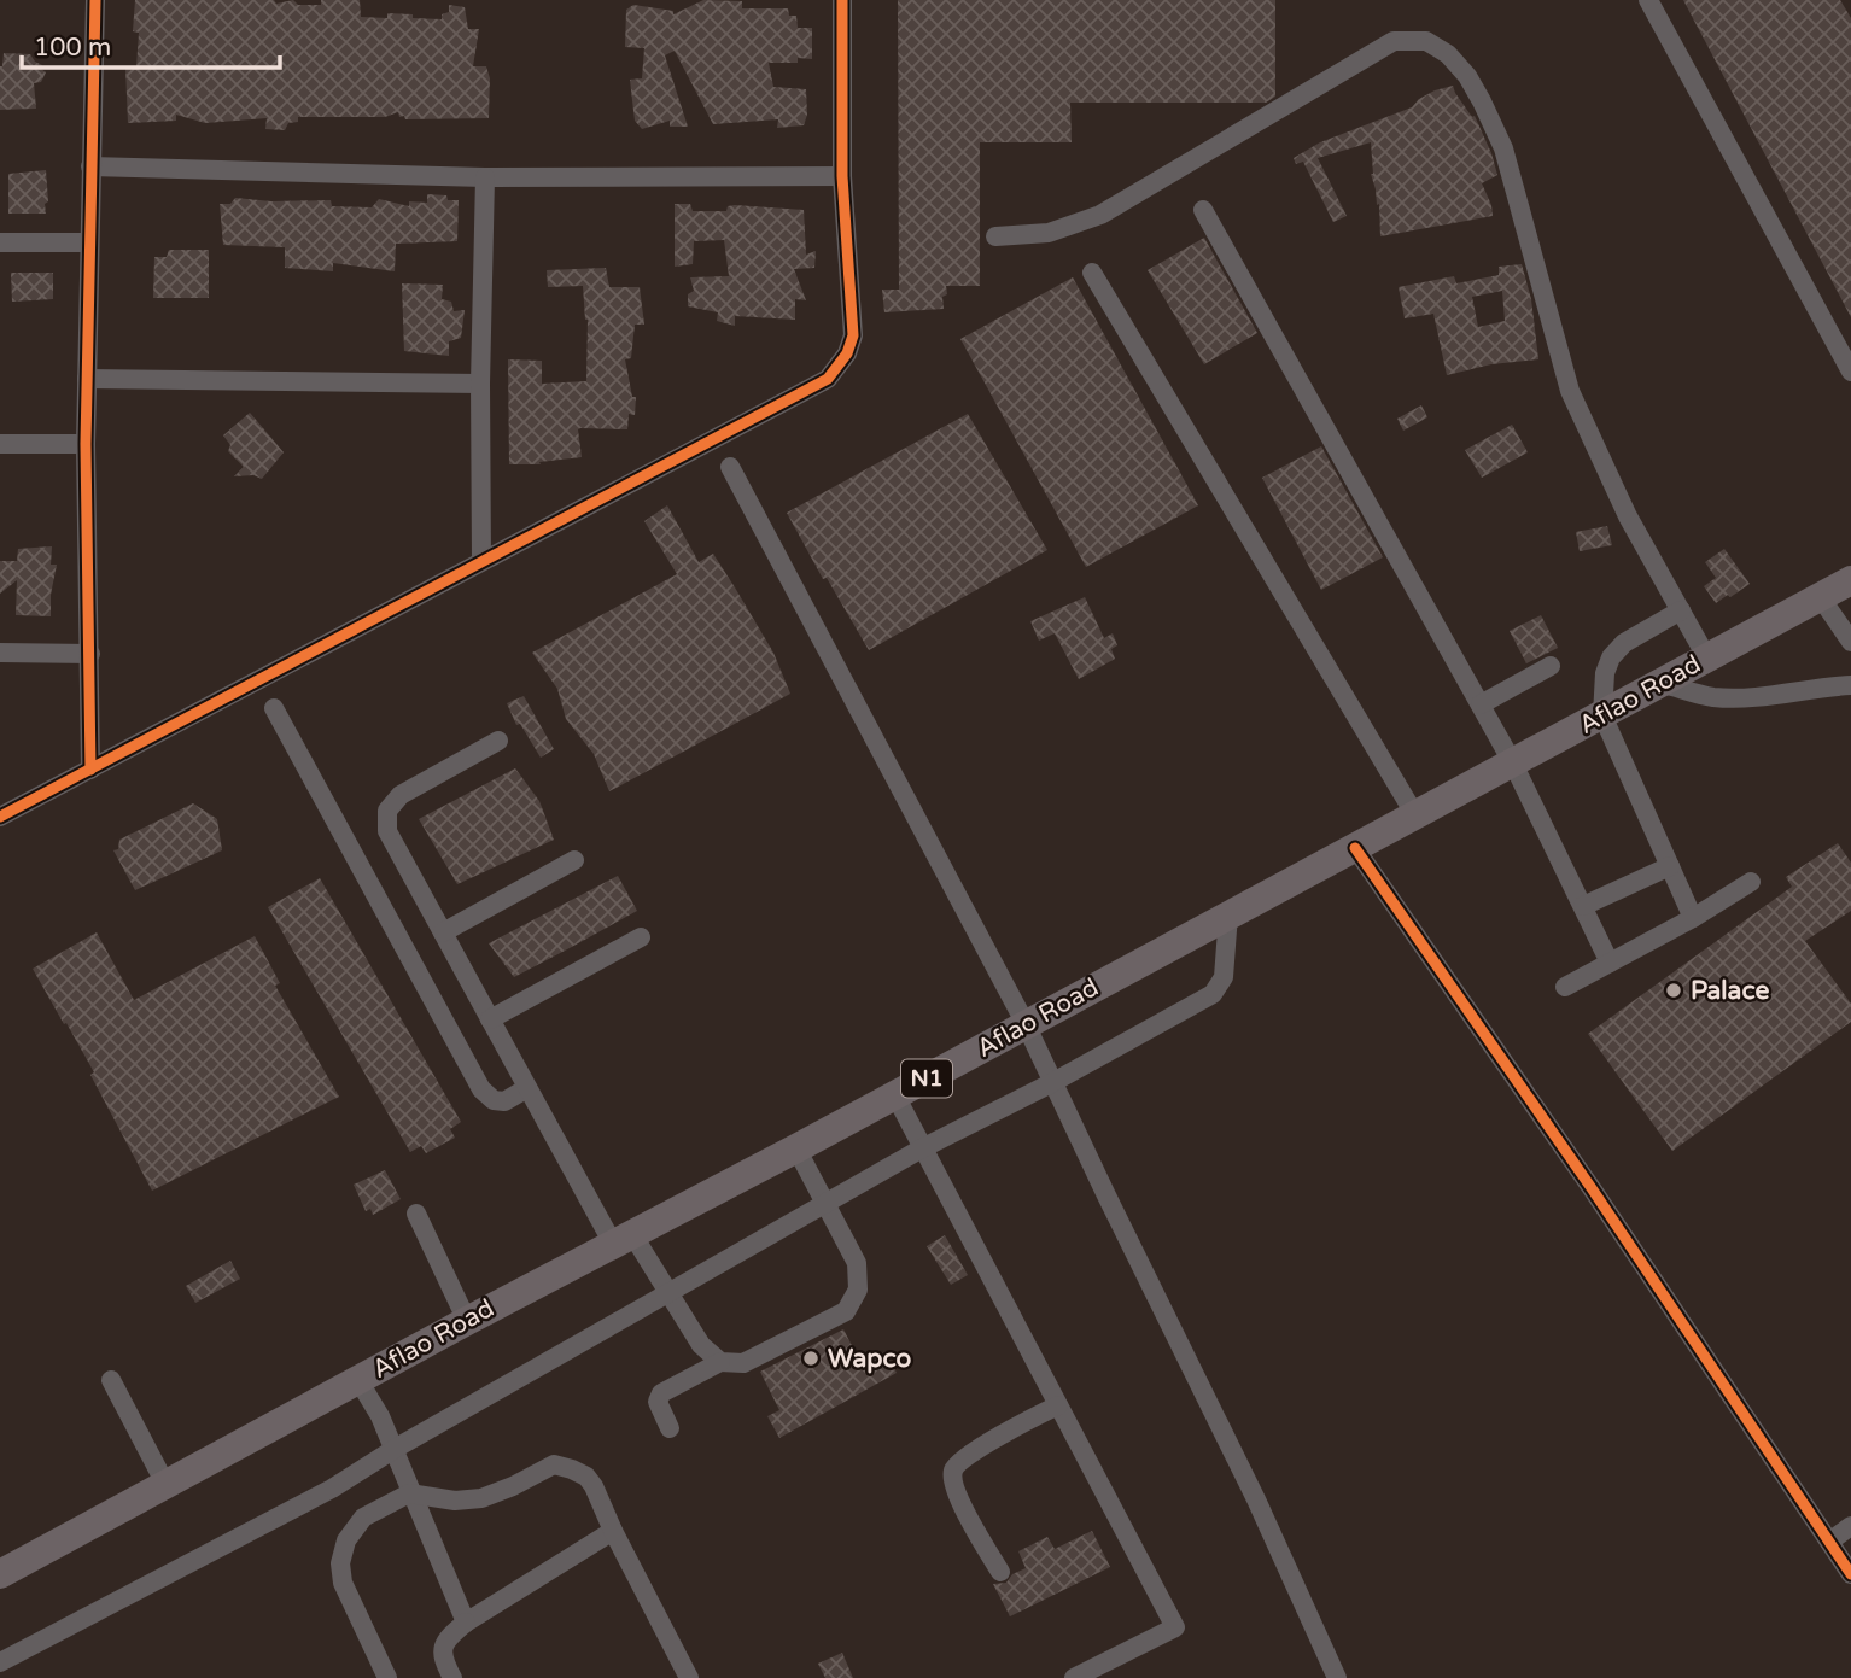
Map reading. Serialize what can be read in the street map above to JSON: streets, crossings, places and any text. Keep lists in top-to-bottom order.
{
  "streets": {
    "highway": ["Aflao Road", "N1"]
  },
  "places": ["Palace", "Wapco"],
  "scale_bar": "100 m"
}
